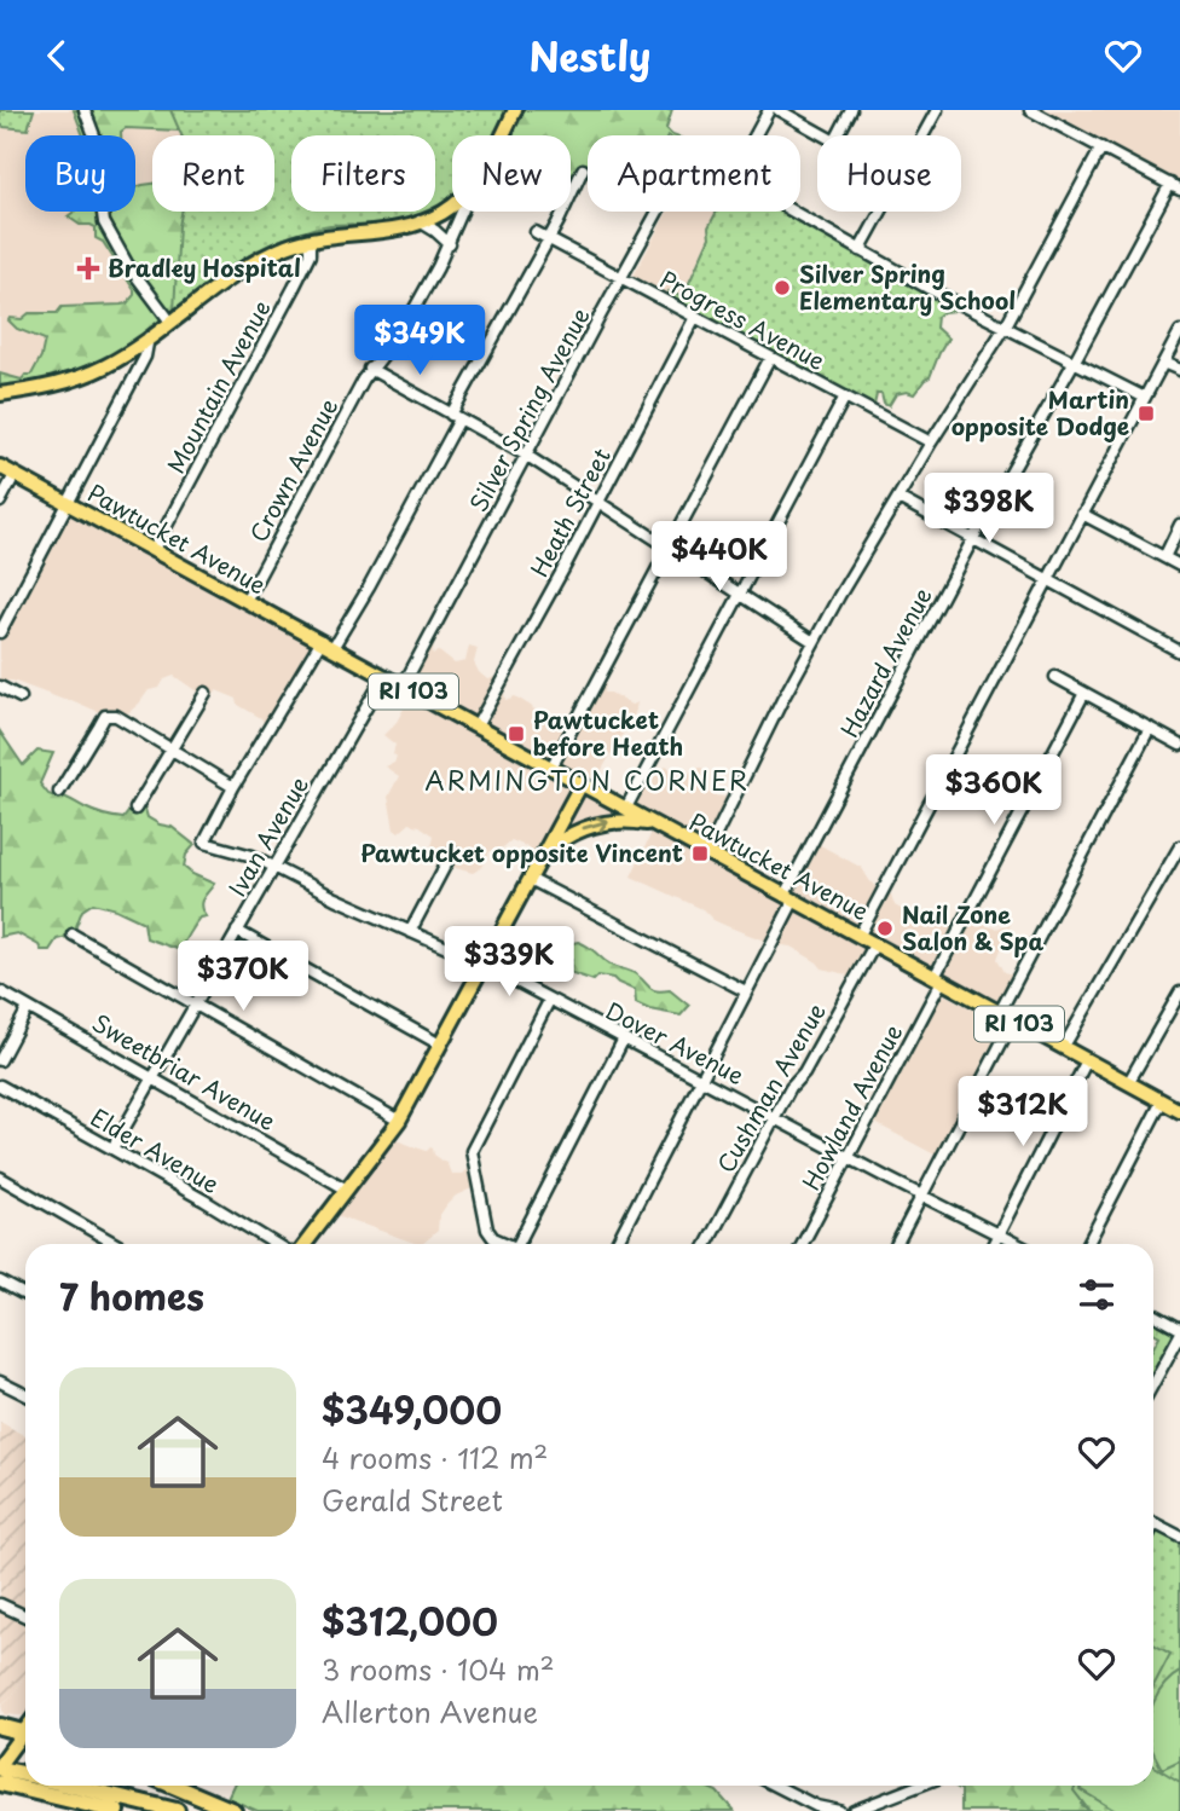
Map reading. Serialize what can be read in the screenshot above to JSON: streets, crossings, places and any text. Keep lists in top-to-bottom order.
{
  "streets": {
    "main road": ["Pawtucket Avenue", "RI 103"],
    "street": [
      "Progress Avenue",
      "Mountain Avenue",
      "Silver Spring Avenue",
      "Crown Avenue",
      "Heath Street",
      "Hazard Avenue",
      "Ivan Avenue",
      "Dover Avenue",
      "Sweetbriar Avenue",
      "Cushman Avenue",
      "Howland Avenue",
      "Elder Avenue"
    ]
  },
  "crossings": [
    ["Progress Avenue", "Silver Spring Avenue"],
    ["Progress Avenue", "Heath Street"],
    ["Mountain Avenue", "Pawtucket Avenue"],
    ["Silver Spring Avenue", "Pawtucket Avenue"],
    ["Crown Avenue", "Pawtucket Avenue"],
    ["Heath Street", "Pawtucket Avenue"],
    ["Pawtucket Avenue", "Hazard Avenue"],
    ["Pawtucket Avenue", "Ivan Avenue"],
    ["Pawtucket Avenue", "Cushman Avenue"],
    ["Pawtucket Avenue", "Howland Avenue"],
    ["Hazard Avenue", "Dover Avenue"],
    ["Ivan Avenue", "Dover Avenue"],
    ["Ivan Avenue", "Sweetbriar Avenue"],
    ["Ivan Avenue", "Elder Avenue"],
    ["Dover Avenue", "Cushman Avenue"],
    ["Dover Avenue", "Howland Avenue"]
  ],
  "districts": ["ARMINGTON CORNER"],
  "places": {
    "health": ["Bradley Hospital"],
    "other": ["Silver Spring Elementary School", "Nail Zone Salon & Spa"],
    "transit": ["Martin opposite Dodge", "Pawtucket before Heath", "Pawtucket opposite Vincent"]
  },
  "page": {
    "header": "Nestly",
    "chip": [
      "Buy",
      "Rent",
      "Filters",
      "New",
      "Apartment",
      "House"
    ],
    "price": [
      "$349K",
      "$398K",
      "$440K",
      "$360K",
      "$339K",
      "$370K",
      "$312K"
    ],
    "heading": "7 homes",
    "list": [
      {
        "name": "$349,000",
        "note": "4 rooms · 112 m² · Gerald Street"
      },
      {
        "name": "$312,000",
        "note": "3 rooms · 104 m² · Allerton Avenue"
      }
    ]
  }
}
